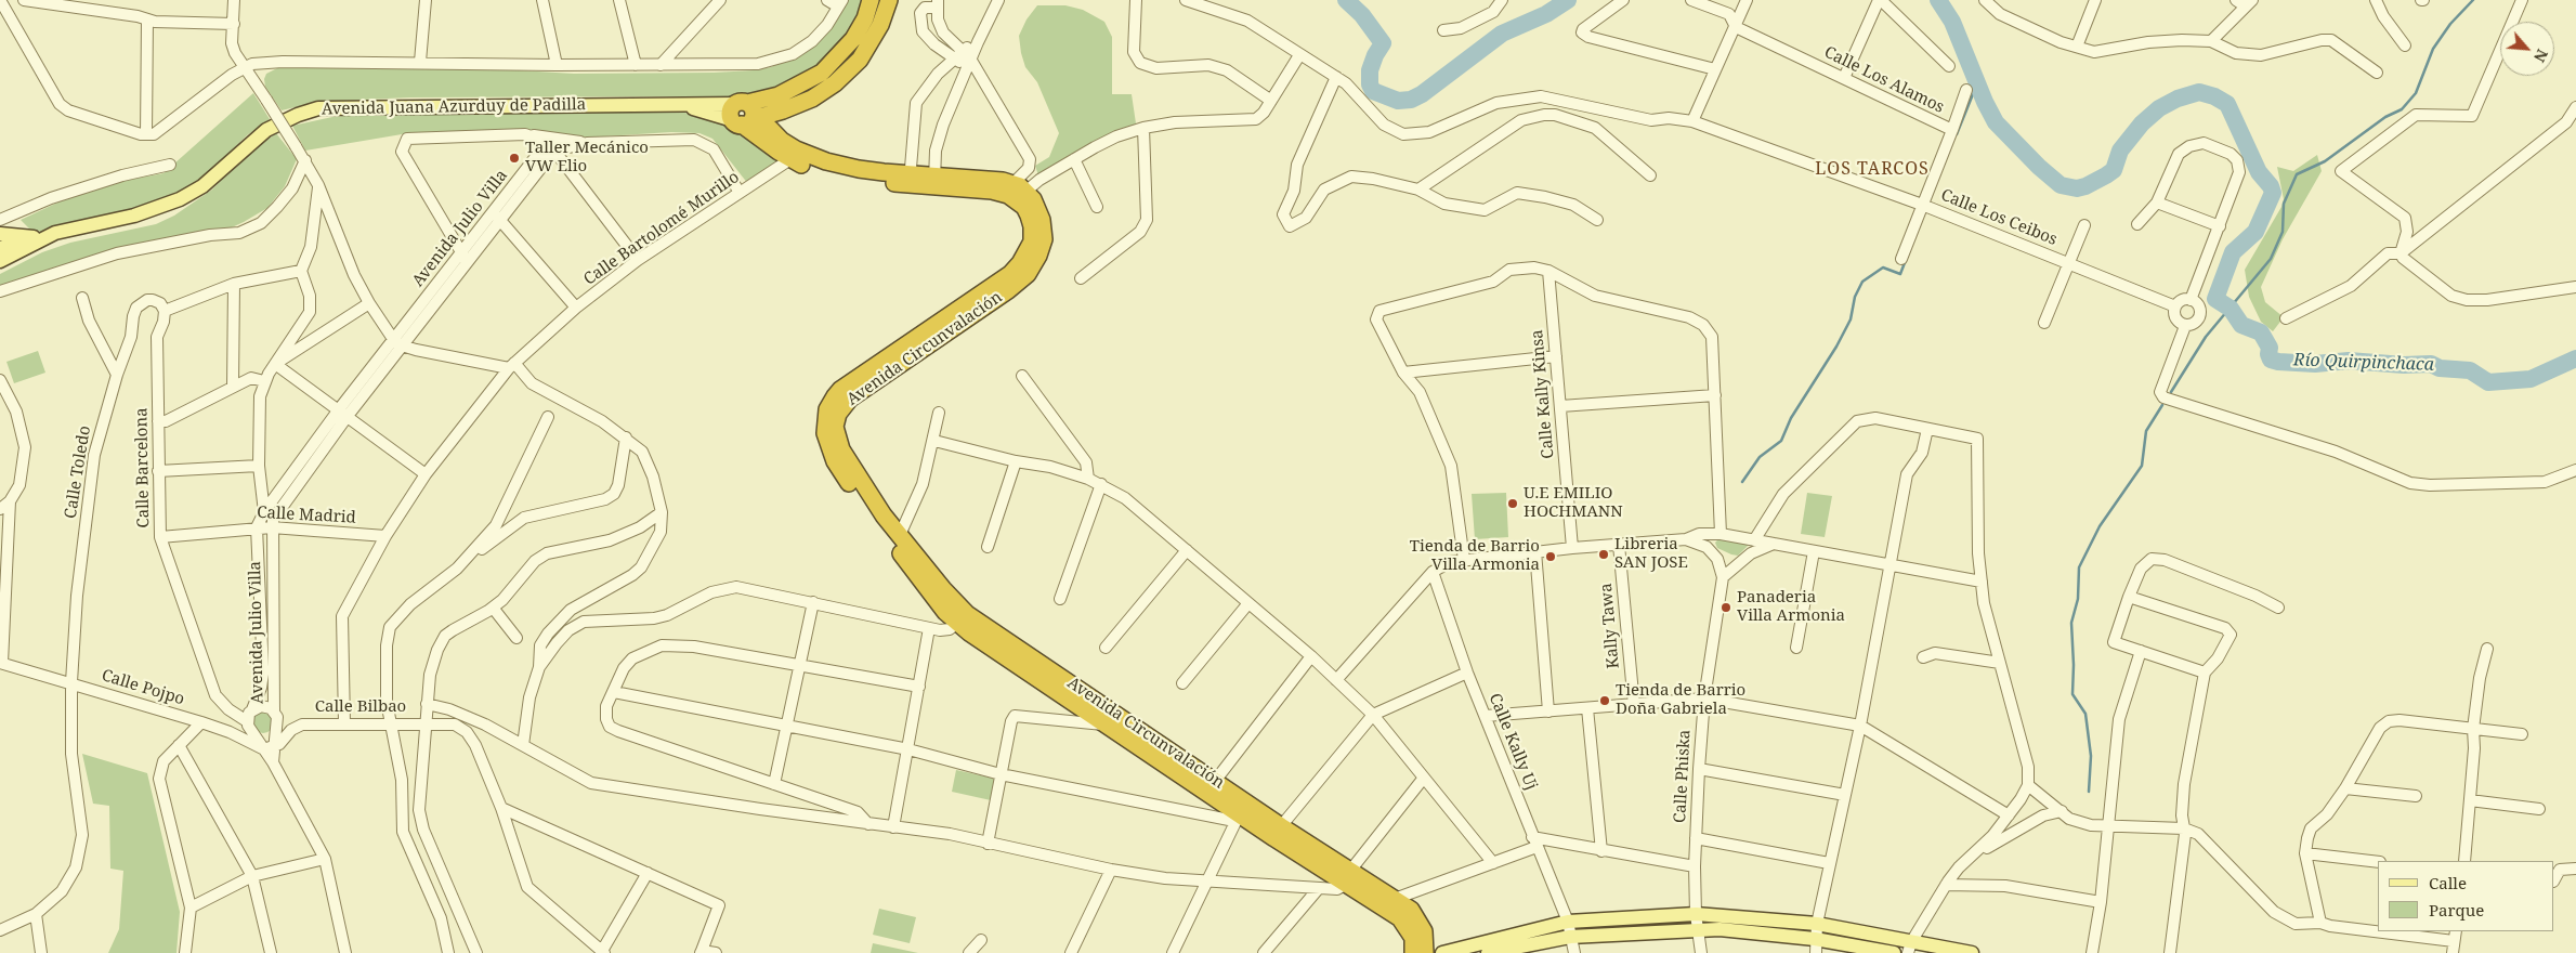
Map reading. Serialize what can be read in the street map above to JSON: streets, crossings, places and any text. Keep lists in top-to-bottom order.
{
  "streets": {
    "highway": ["Avenida Juana Azurduy de Padilla", "Avenida Circunvalación"],
    "street": [
      "Calle Los Alamos",
      "Calle Los Ceibos",
      "Avenida Julio Villa",
      "Calle Bartolomé Murillo",
      "Calle Kally Kinsa",
      "Calle Barcelona",
      "Calle Toledo",
      "Calle Madrid",
      "Kally Tawa",
      "Calle Pojpo",
      "Calle Bilbao",
      "Calle Kally Uj",
      "Calle Phiska"
    ]
  },
  "crossings": [
    ["Calle Los Alamos", "Calle Los Ceibos"],
    ["Avenida Juana Azurduy de Padilla", "Avenida Circunvalación"],
    ["Avenida Julio Villa", "Calle Barcelona"],
    ["Avenida Julio Villa", "Calle Madrid"],
    ["Calle Bartolomé Murillo", "Avenida Circunvalación"],
    ["Calle Bartolomé Murillo", "Calle Madrid"],
    ["Calle Bartolomé Murillo", "Calle Bilbao"],
    ["Calle Barcelona", "Calle Toledo"],
    ["Calle Barcelona", "Calle Madrid"],
    ["Calle Toledo", "Calle Pojpo"],
    ["Calle Pojpo", "Calle Bilbao"]
  ],
  "districts": ["LOS TARCOS"],
  "water": ["Río Quirpinchaca"],
  "places": [
    "Taller Mecánico VW Elio",
    "U.E EMILIO HOCHMANN",
    "Libreria SAN JOSE",
    "Tienda de Barrio Villa Armonia",
    "Panaderia Villa Armonia",
    "Tienda de Barrio Doña Gabriela"
  ],
  "legend": ["Calle", "Parque"],
  "north": "bottom right"
}
